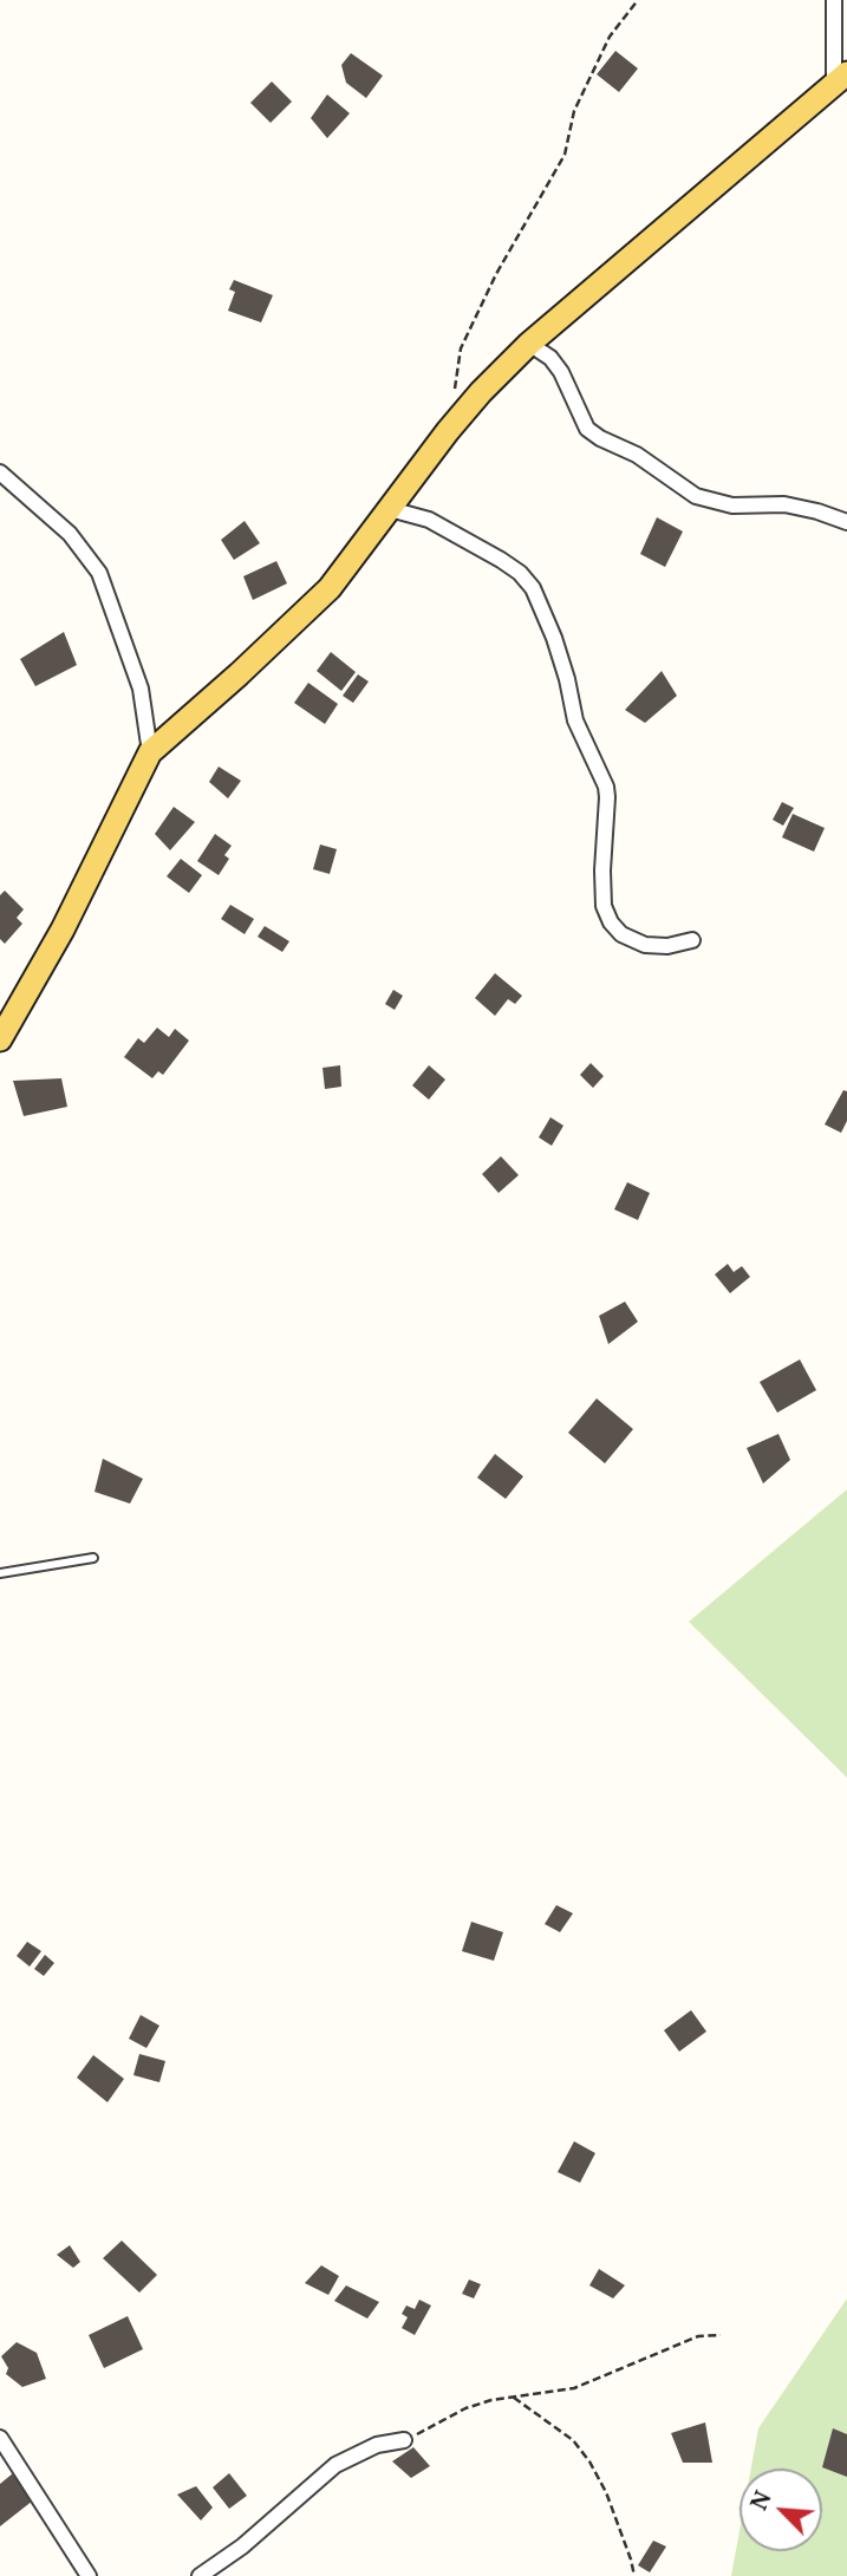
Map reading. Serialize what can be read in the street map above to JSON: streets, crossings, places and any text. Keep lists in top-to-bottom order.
{
  "north": "top left"
}
